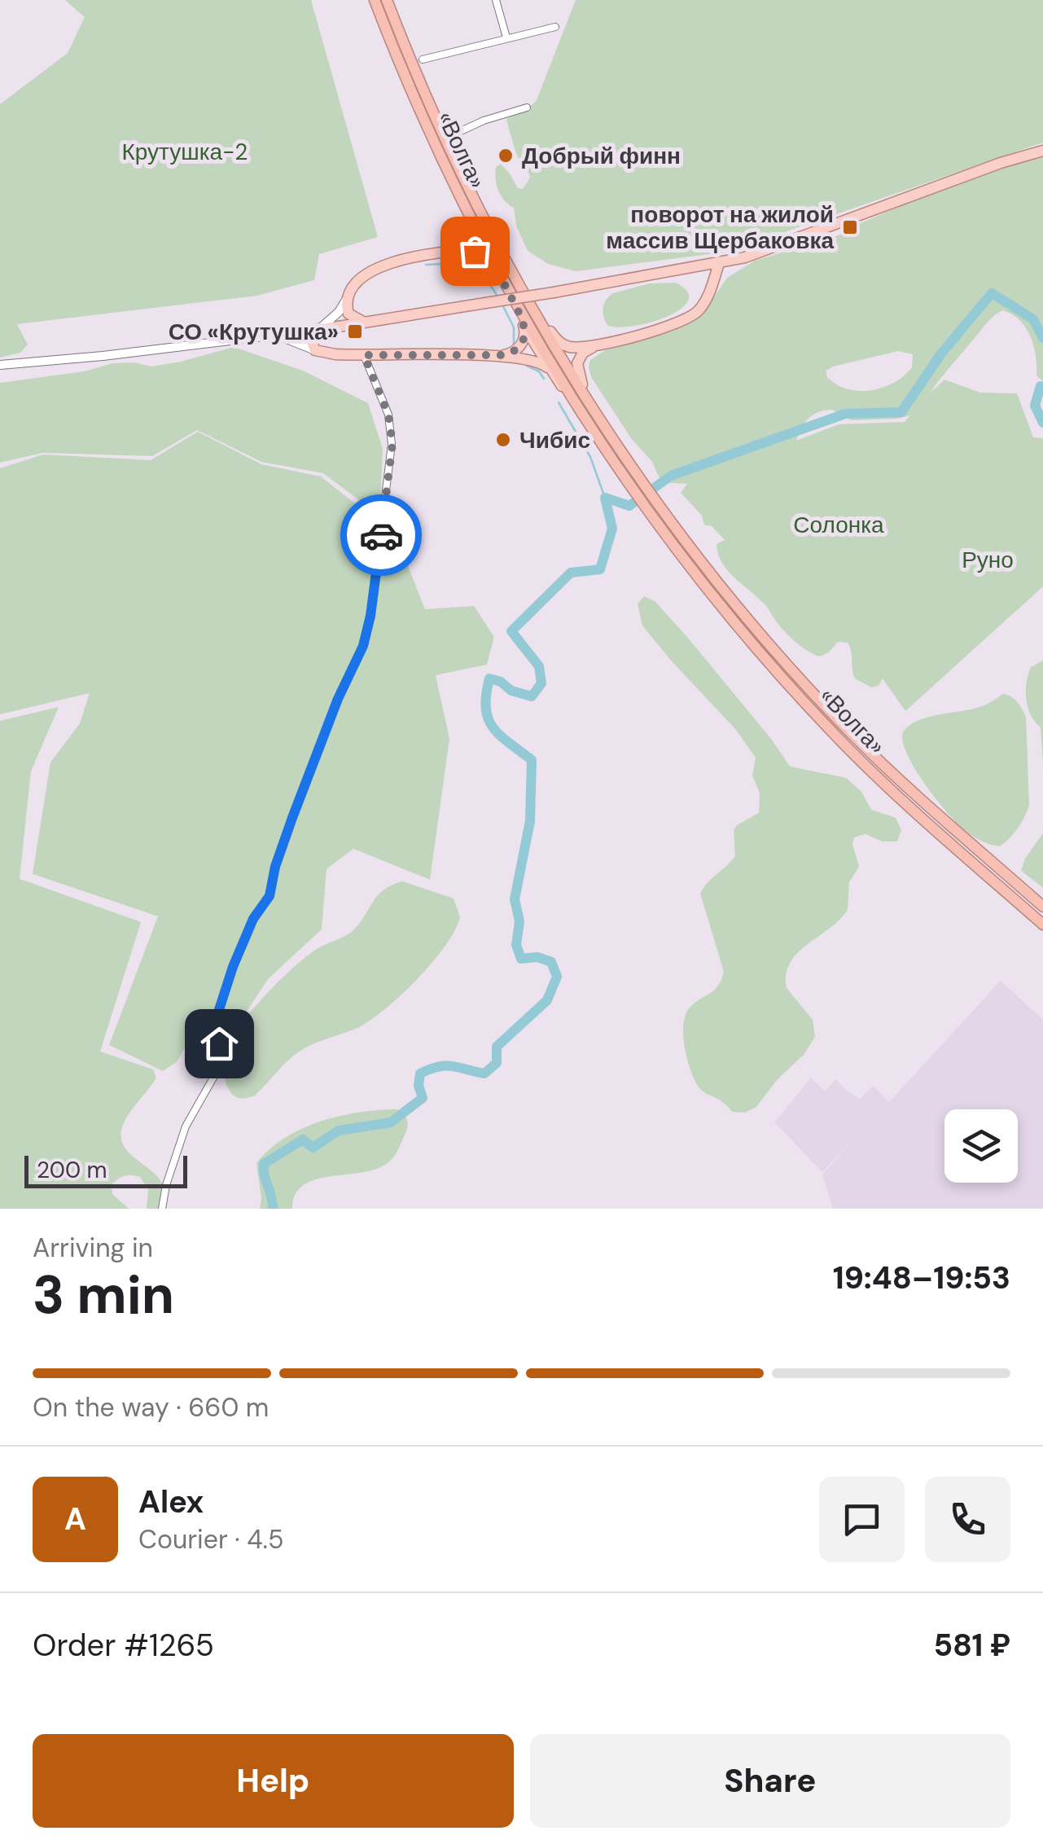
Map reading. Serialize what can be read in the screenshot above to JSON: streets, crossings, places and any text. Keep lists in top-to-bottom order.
{
  "streets": {
    "highway": ["«Волга»"]
  },
  "parks": ["Крутушка-2", "Солонка", "Руно"],
  "places": {
    "other": ["Добрый финн", "Чибис"],
    "transit": ["поворот на жилой массив Щербаковка", "СО «Крутушка»"]
  },
  "scale_bar": "200 m",
  "page": {
    "scale": "200 m",
    "heading": ["3 min", "Arriving in", "19:48–19:53"],
    "panel": [
      "Alex",
      "Courier · 4.5",
      "Order #1265",
      "581 ₽"
    ],
    "bar": "On the way · 660 m",
    "round": "A",
    "buttons": ["Help", "Share"]
  }
}
